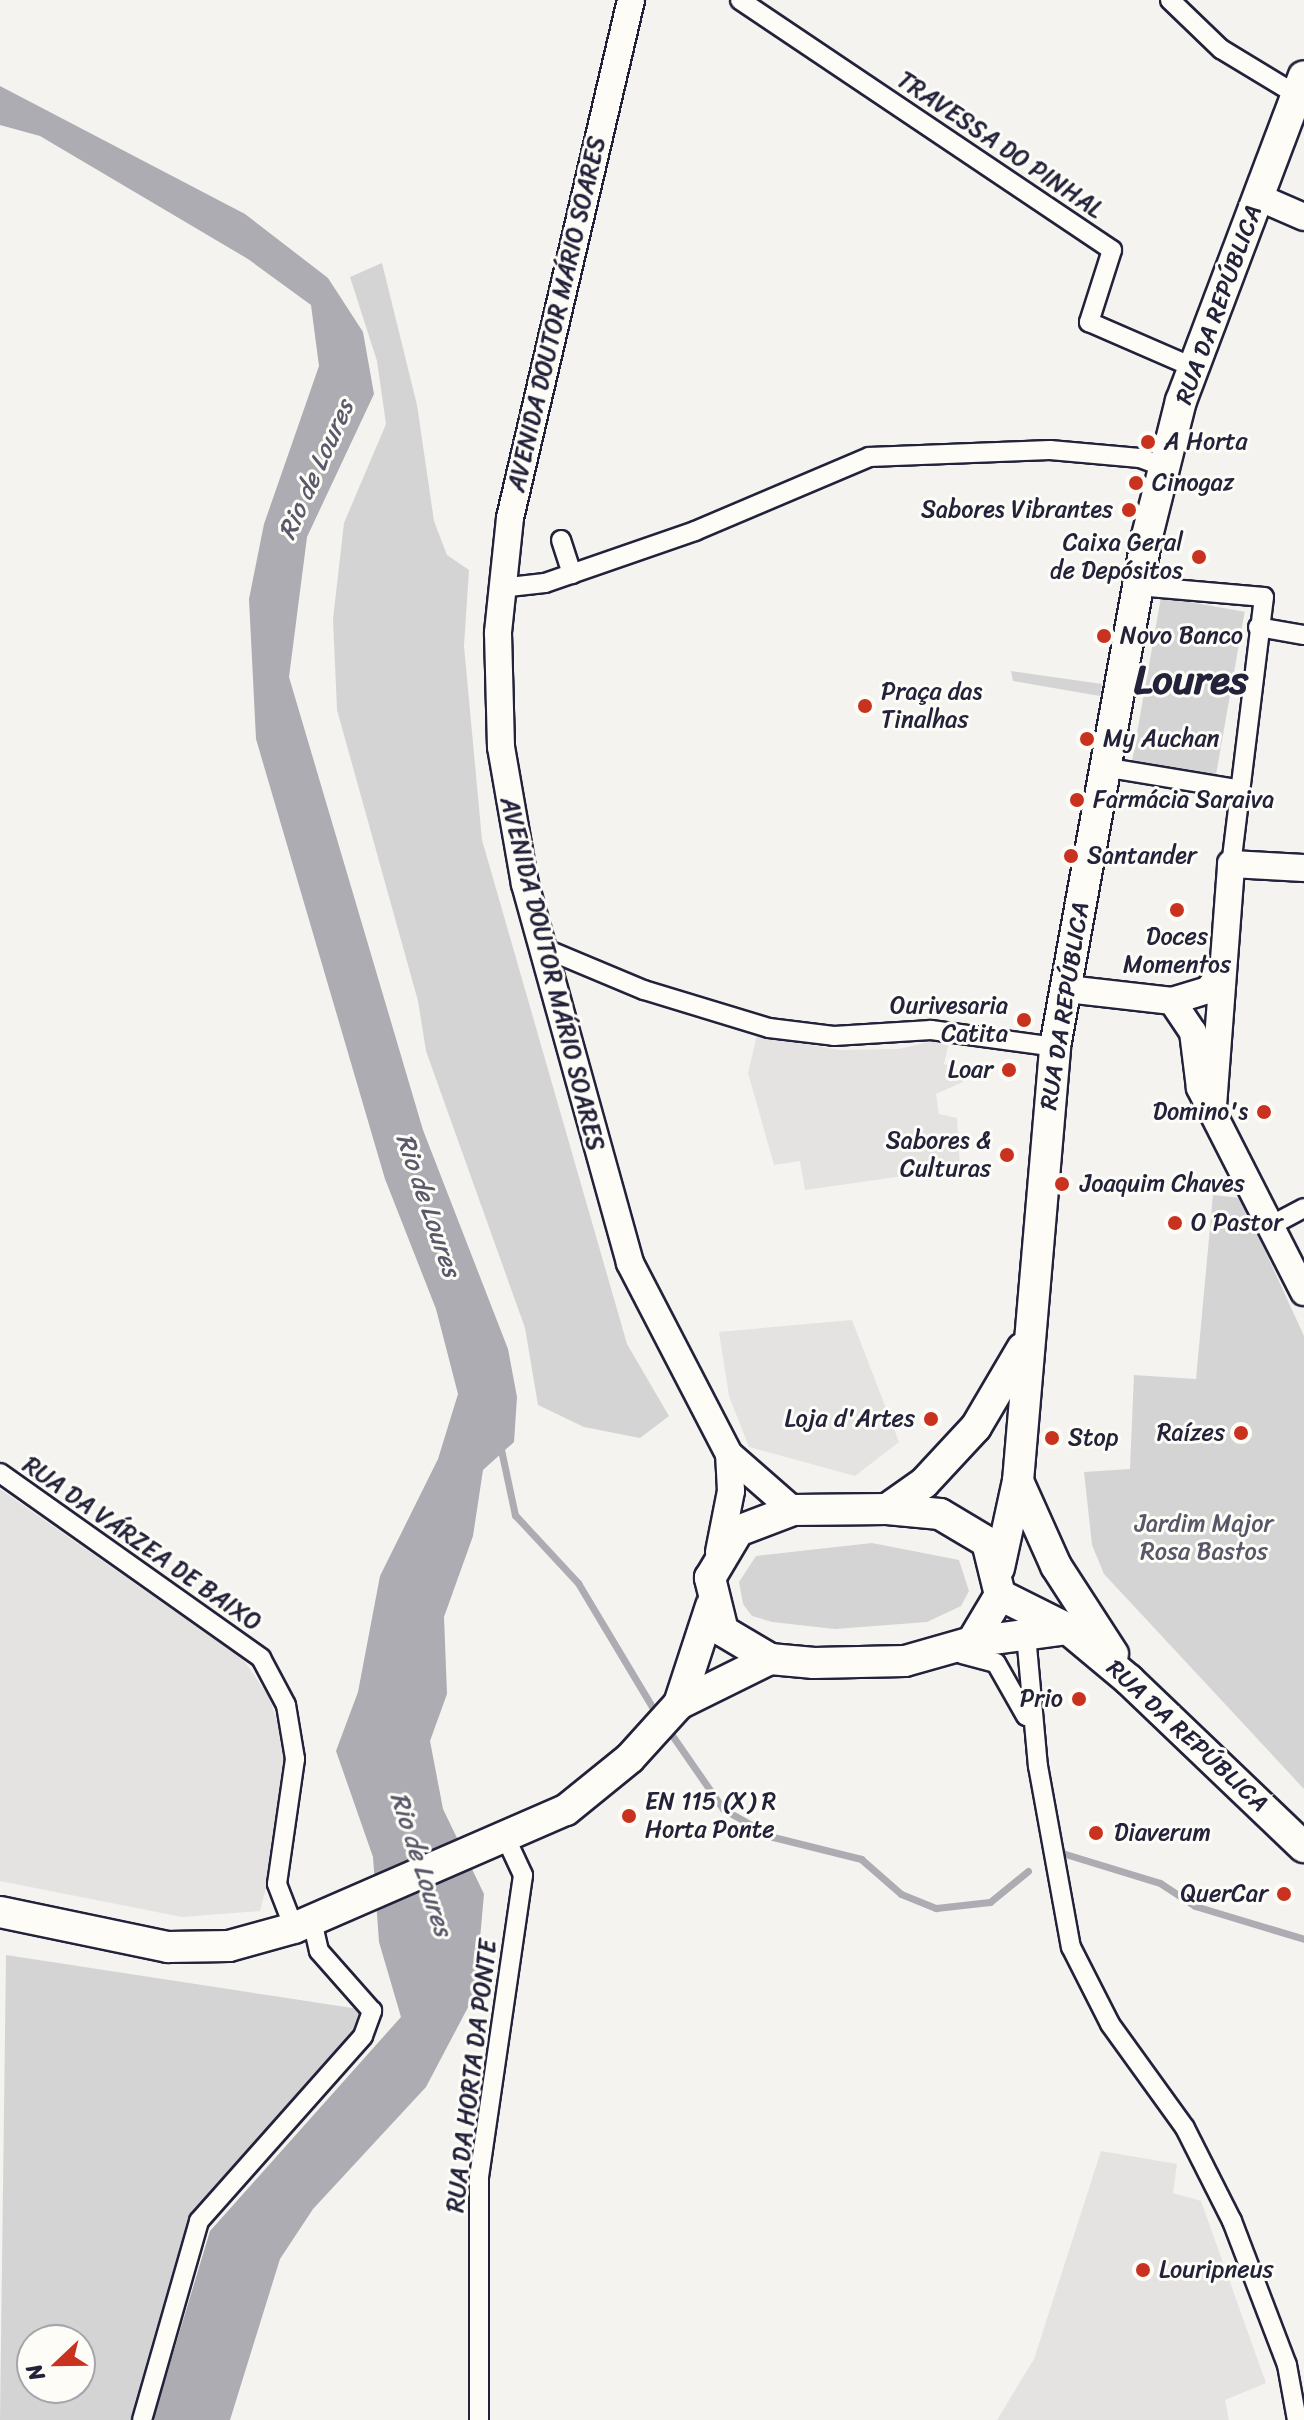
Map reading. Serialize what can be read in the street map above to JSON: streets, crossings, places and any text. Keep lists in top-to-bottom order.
{
  "streets": {
    "main road": ["RUA DA REPÚBLICA"],
    "street": [
      "TRAVESSA DO PINHAL",
      "AVENIDA DOUTOR MÁRIO SOARES",
      "RUA DA VÁRZEA DE BAIXO",
      "RUA DA HORTA DA PONTE"
    ]
  },
  "crossings": [
    ["TRAVESSA DO PINHAL", "RUA DA REPÚBLICA"]
  ],
  "districts": ["Loures"],
  "water": ["Rio de Loures"],
  "parks": ["Jardim Major Rosa Bastos"],
  "places": [
    "A Horta",
    "Cinogaz",
    "Sabores Vibrantes",
    "Caixa Geral de Depósitos",
    "Novo Banco",
    "Praça das Tinalhas",
    "My Auchan",
    "Farmácia Saraiva",
    "Santander",
    "Doces Momentos",
    "Ourivesaria Catita",
    "Loar",
    "Domino's",
    "Sabores & Culturas",
    "Joaquim Chaves",
    "O Pastor",
    "Loja d'Artes",
    "Raízes",
    "Stop",
    "Prio",
    "EN 115 (X) R Horta Ponte",
    "Diaverum",
    "QuerCar",
    "Louripneus"
  ],
  "north": "left"
}
